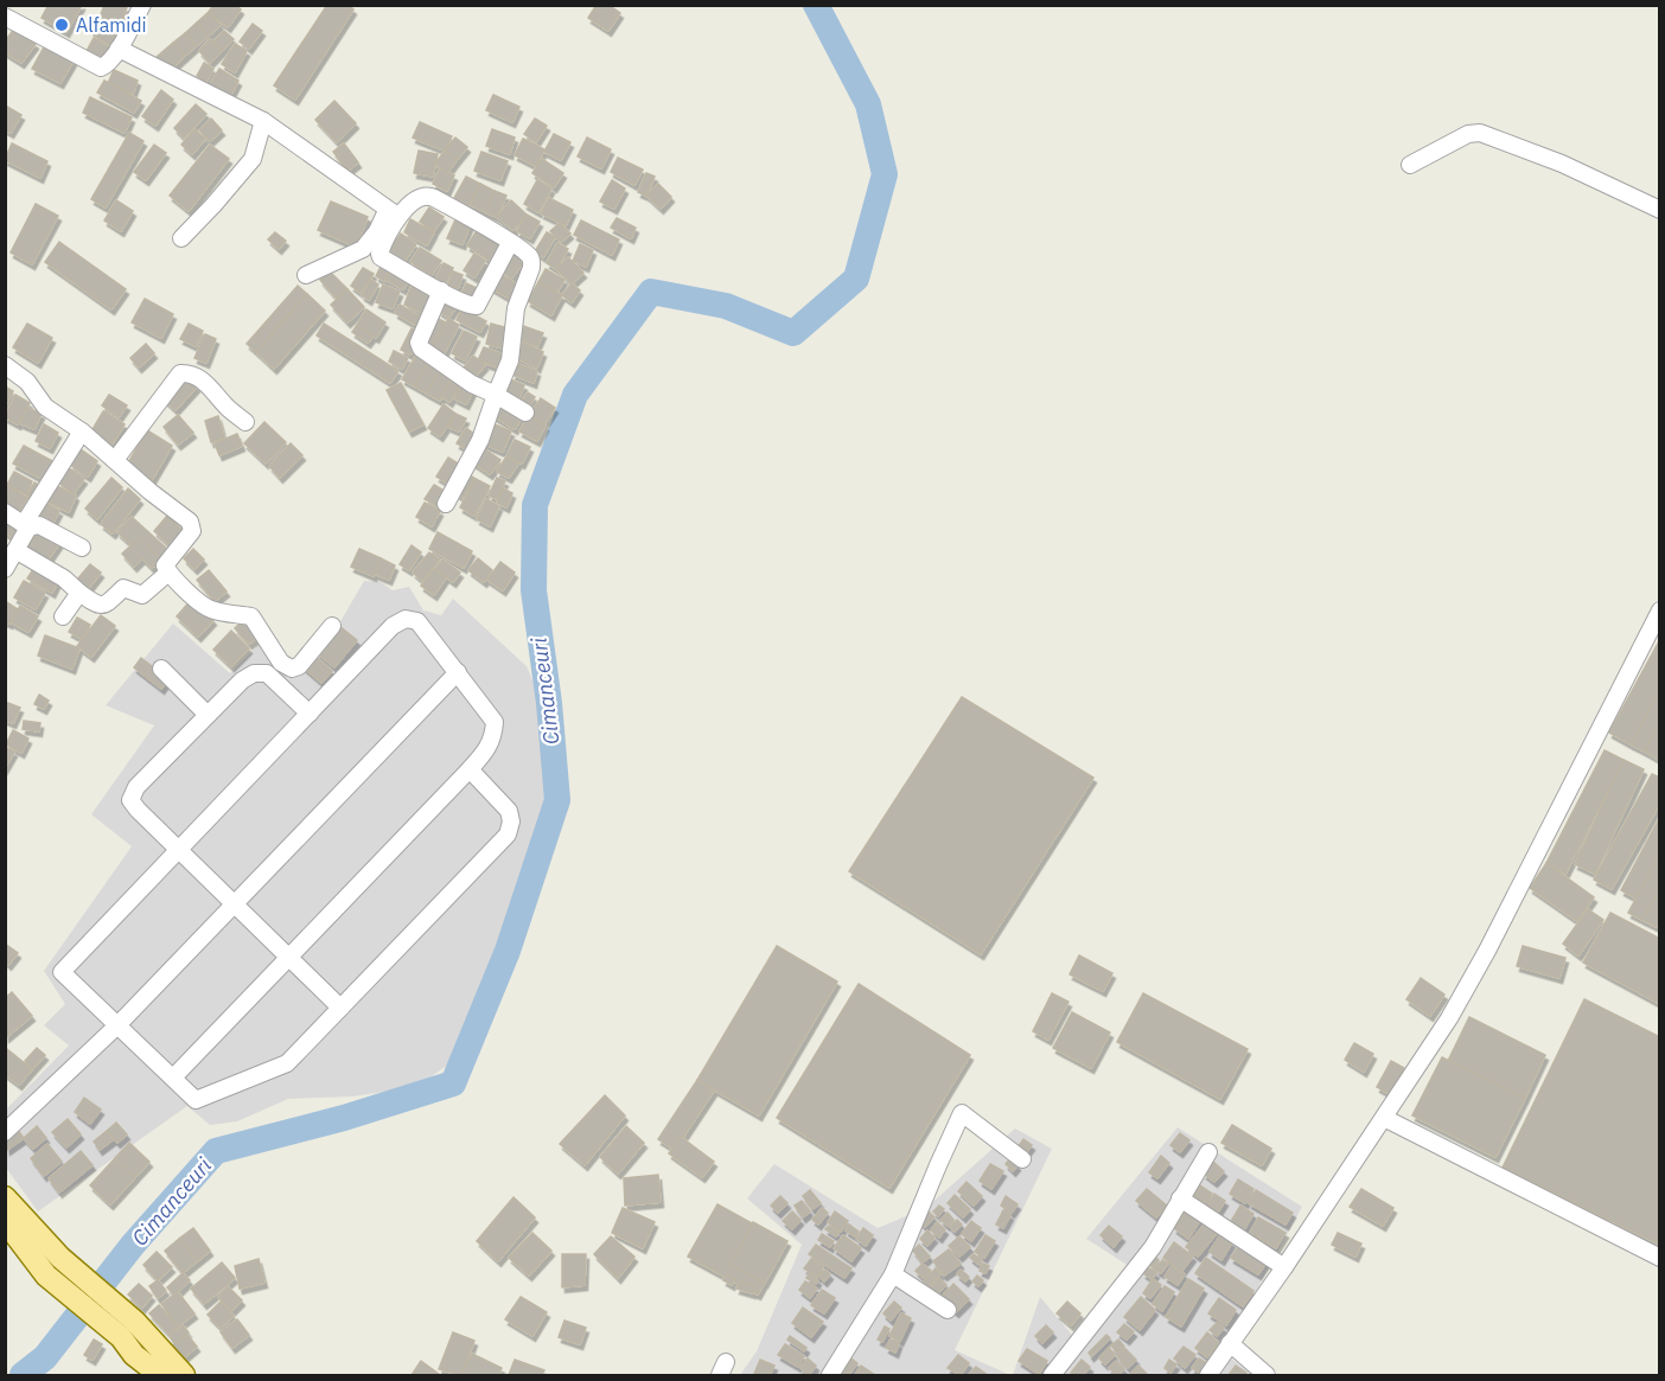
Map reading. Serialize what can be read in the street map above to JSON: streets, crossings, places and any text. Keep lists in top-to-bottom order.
{
  "water": ["Cimanceuri"],
  "places": ["Alfamidi"]
}
